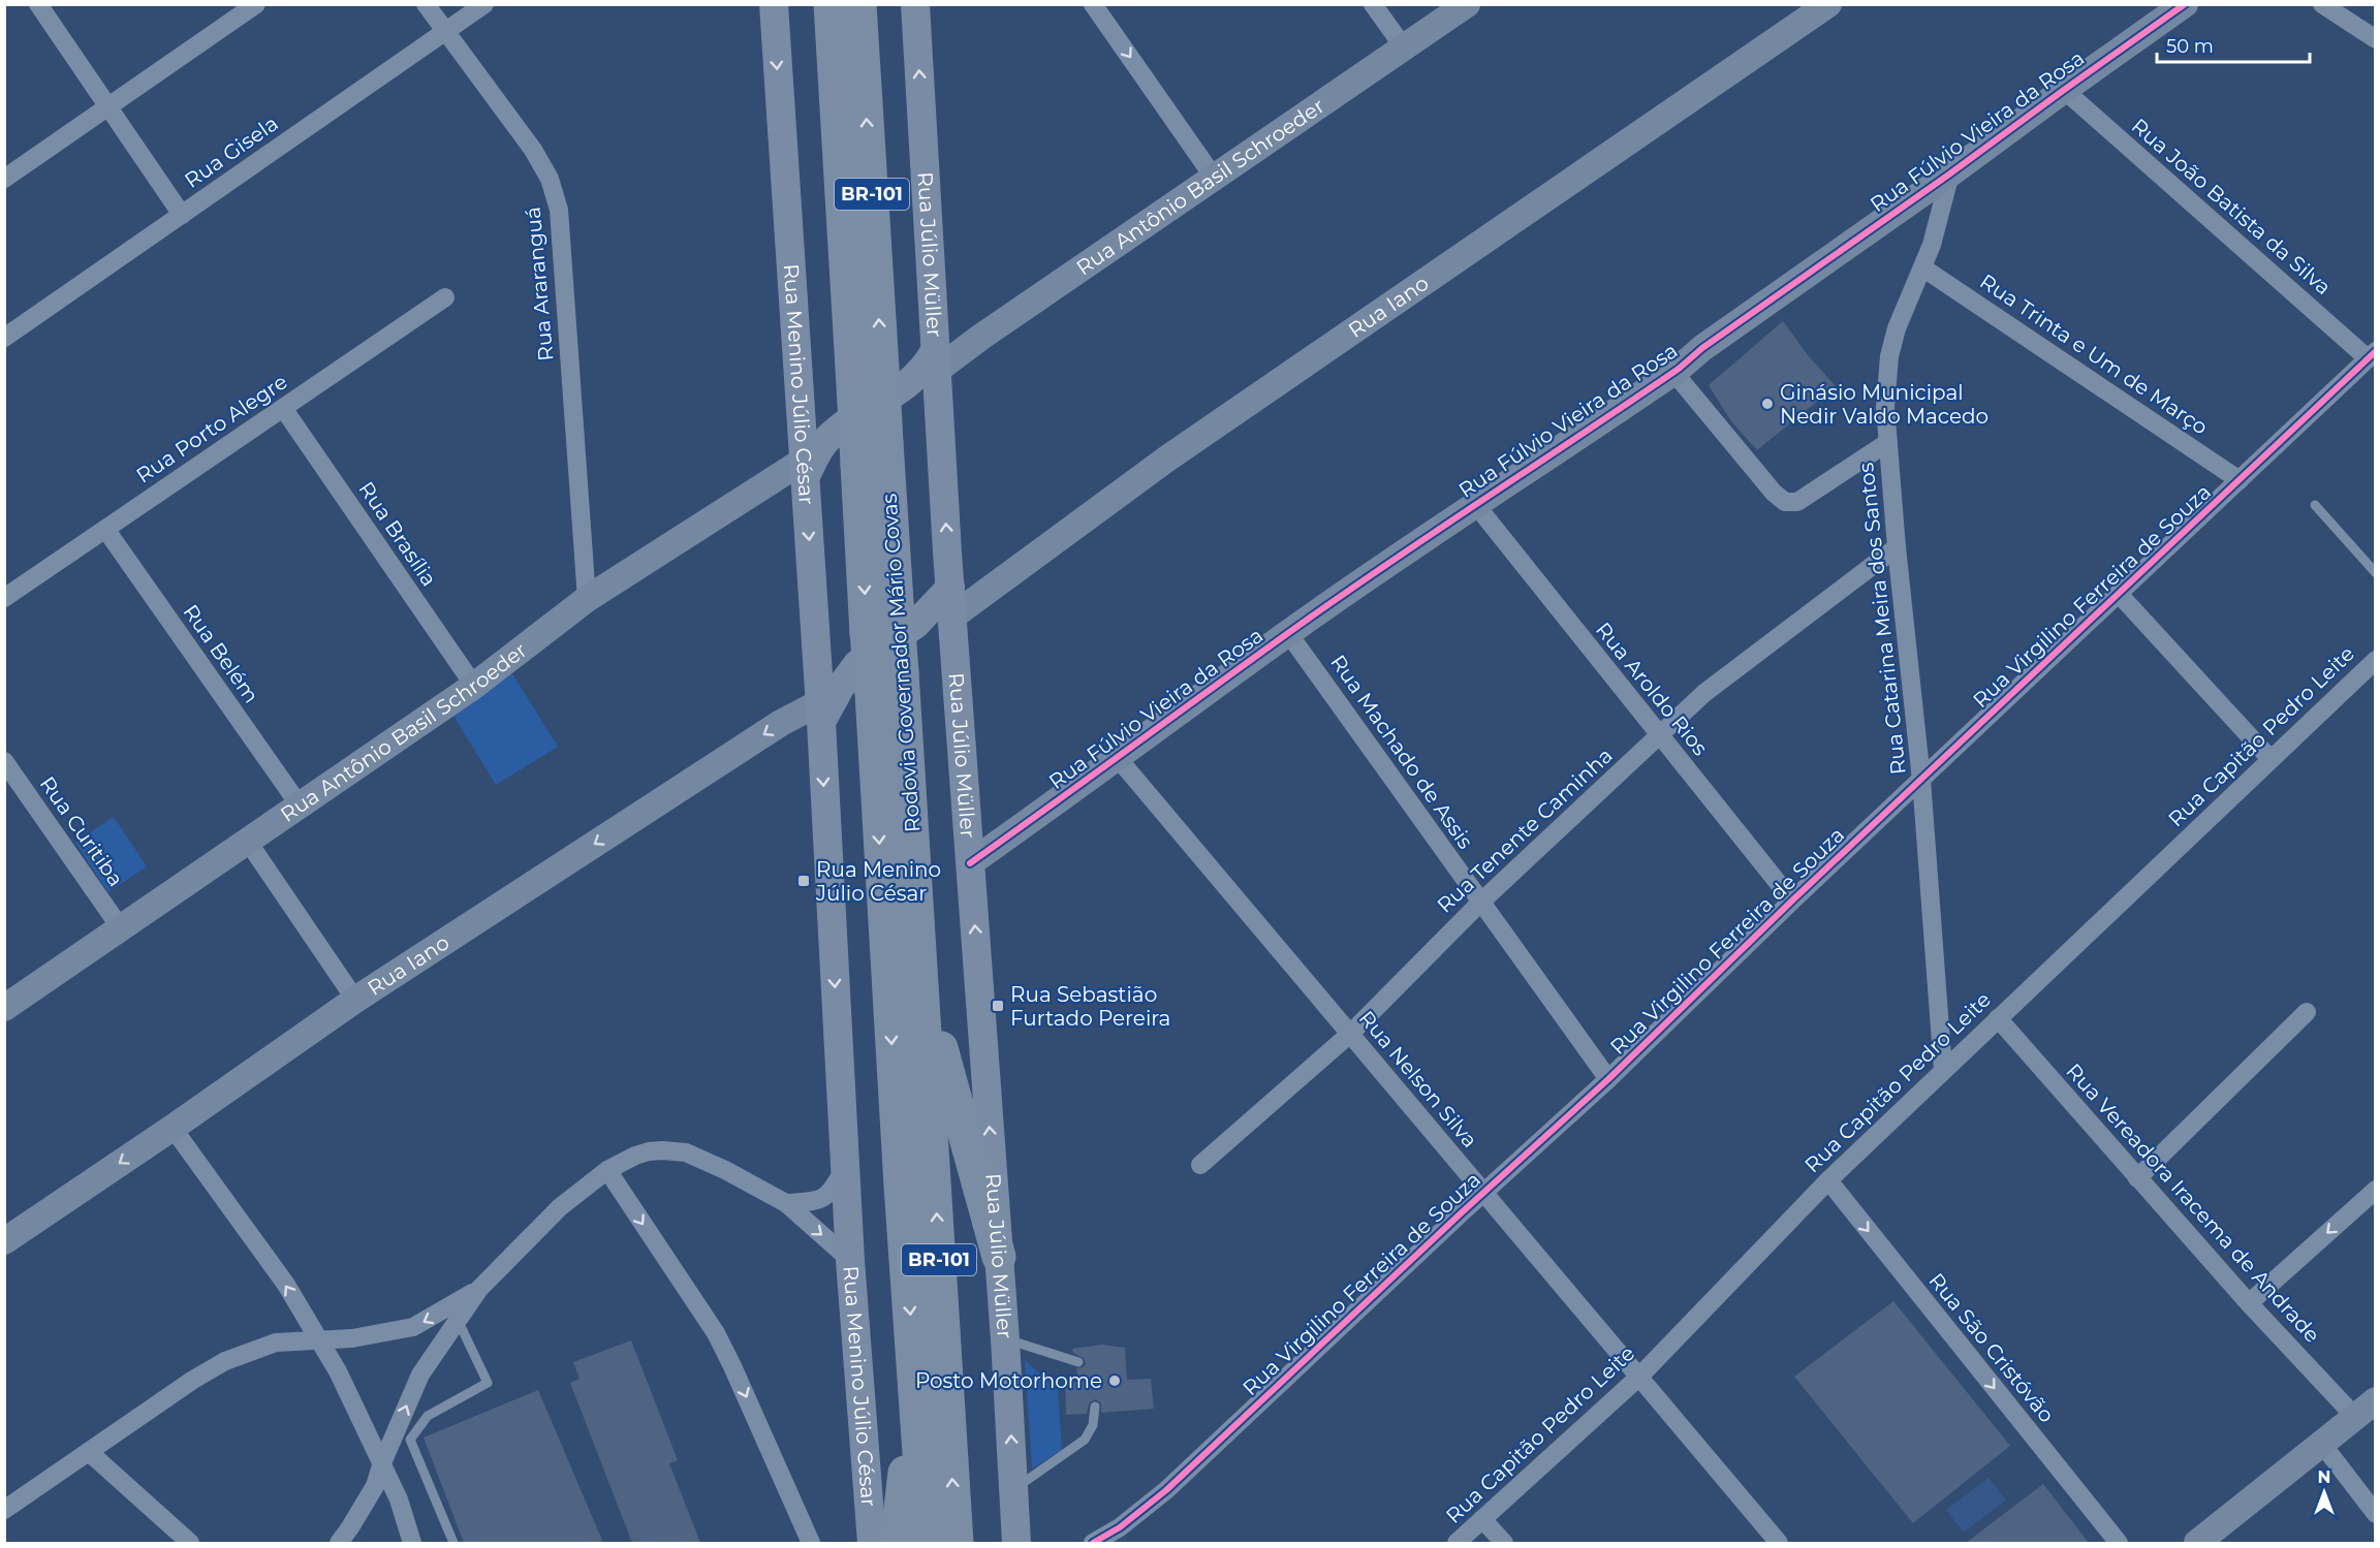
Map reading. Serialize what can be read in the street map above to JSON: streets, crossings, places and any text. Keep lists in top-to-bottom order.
{
  "streets": {
    "highway": ["BR-101", "Rodovia Governador Mário Covas"],
    "main road": ["Rua Antônio Basil Schroeder", "Rua Júlio Müller", "Rua Menino Júlio César"],
    "street": [
      "Rua Fúlvio Vieira da Rosa",
      "Rua Gisela",
      "Rua João Batista da Silva",
      "Rua Araranguá",
      "Rua Iano",
      "Rua Trinta e Um de Março",
      "Rua Porto Alegre",
      "Rua Brasília",
      "Rua Virgilino Ferreira de Souza",
      "Rua Catarina Meira dos Santos",
      "Rua Belém",
      "Rua Aroldo Rios",
      "Rua Capitão Pedro Leite",
      "Rua Machado de Assis",
      "Rua Tenente Caminha",
      "Rua Curitiba",
      "Rua Nelson Silva",
      "Rua Vereadora Iracema de Andrade",
      "Rua São Cristóvão"
    ]
  },
  "crossings": [
    ["Rua Fúlvio Vieira da Rosa", "Rua João Batista da Silva"],
    ["Rua Fúlvio Vieira da Rosa", "Rua Júlio Müller"],
    ["Rua Fúlvio Vieira da Rosa", "Rua Catarina Meira dos Santos"],
    ["Rua Fúlvio Vieira da Rosa", "Rua Aroldo Rios"],
    ["Rua Fúlvio Vieira da Rosa", "Rua Machado de Assis"],
    ["Rua Fúlvio Vieira da Rosa", "Rua Nelson Silva"],
    ["Rua Gisela", "Rua Araranguá"],
    ["Rua Antônio Basil Schroeder", "Rua Júlio Müller"],
    ["Rua Antônio Basil Schroeder", "Rua Araranguá"],
    ["Rua Antônio Basil Schroeder", "Rua Menino Júlio César"],
    ["Rua Antônio Basil Schroeder", "Rua Brasília"],
    ["Rua Antônio Basil Schroeder", "Rua Belém"],
    ["Rua Antônio Basil Schroeder", "Rodovia Governador Mário Covas"],
    ["Rua Antônio Basil Schroeder", "Rua Curitiba"],
    ["Rua João Batista da Silva", "Rua Virgilino Ferreira de Souza"],
    ["Rua Júlio Müller", "Rua Iano"],
    ["Rua Iano", "Rua Menino Júlio César"],
    ["Rua Trinta e Um de Março", "Rua Virgilino Ferreira de Souza"],
    ["Rua Trinta e Um de Março", "Rua Catarina Meira dos Santos"],
    ["Rua Porto Alegre", "Rua Brasília"],
    ["Rua Porto Alegre", "Rua Belém"],
    ["Rua Virgilino Ferreira de Souza", "Rua Catarina Meira dos Santos"],
    ["Rua Virgilino Ferreira de Souza", "Rua Aroldo Rios"],
    ["Rua Virgilino Ferreira de Souza", "Rua Machado de Assis"],
    ["Rua Virgilino Ferreira de Souza", "Rua Nelson Silva"],
    ["Rua Catarina Meira dos Santos", "Rua Capitão Pedro Leite"],
    ["Rua Catarina Meira dos Santos", "Rua Tenente Caminha"],
    ["Rua Aroldo Rios", "Rua Tenente Caminha"],
    ["Rua Capitão Pedro Leite", "Rua Nelson Silva"],
    ["Rua Capitão Pedro Leite", "Rua Vereadora Iracema de Andrade"],
    ["Rua Capitão Pedro Leite", "Rua São Cristóvão"],
    ["Rua Machado de Assis", "Rua Tenente Caminha"],
    ["Rua Tenente Caminha", "Rua Nelson Silva"]
  ],
  "one_way": [
    "Rua Júlio Müller",
    "Rua Iano",
    "Rua Menino Júlio César",
    "Rua São Cristóvão"
  ],
  "places": {
    "other": ["Ginásio Municipal Nedir Valdo Macedo", "Posto Motorhome"],
    "transit": ["Rua Menino Júlio César", "Rua Sebastião Furtado Pereira"]
  },
  "scale_bar": "50 m",
  "north": "top"
}
